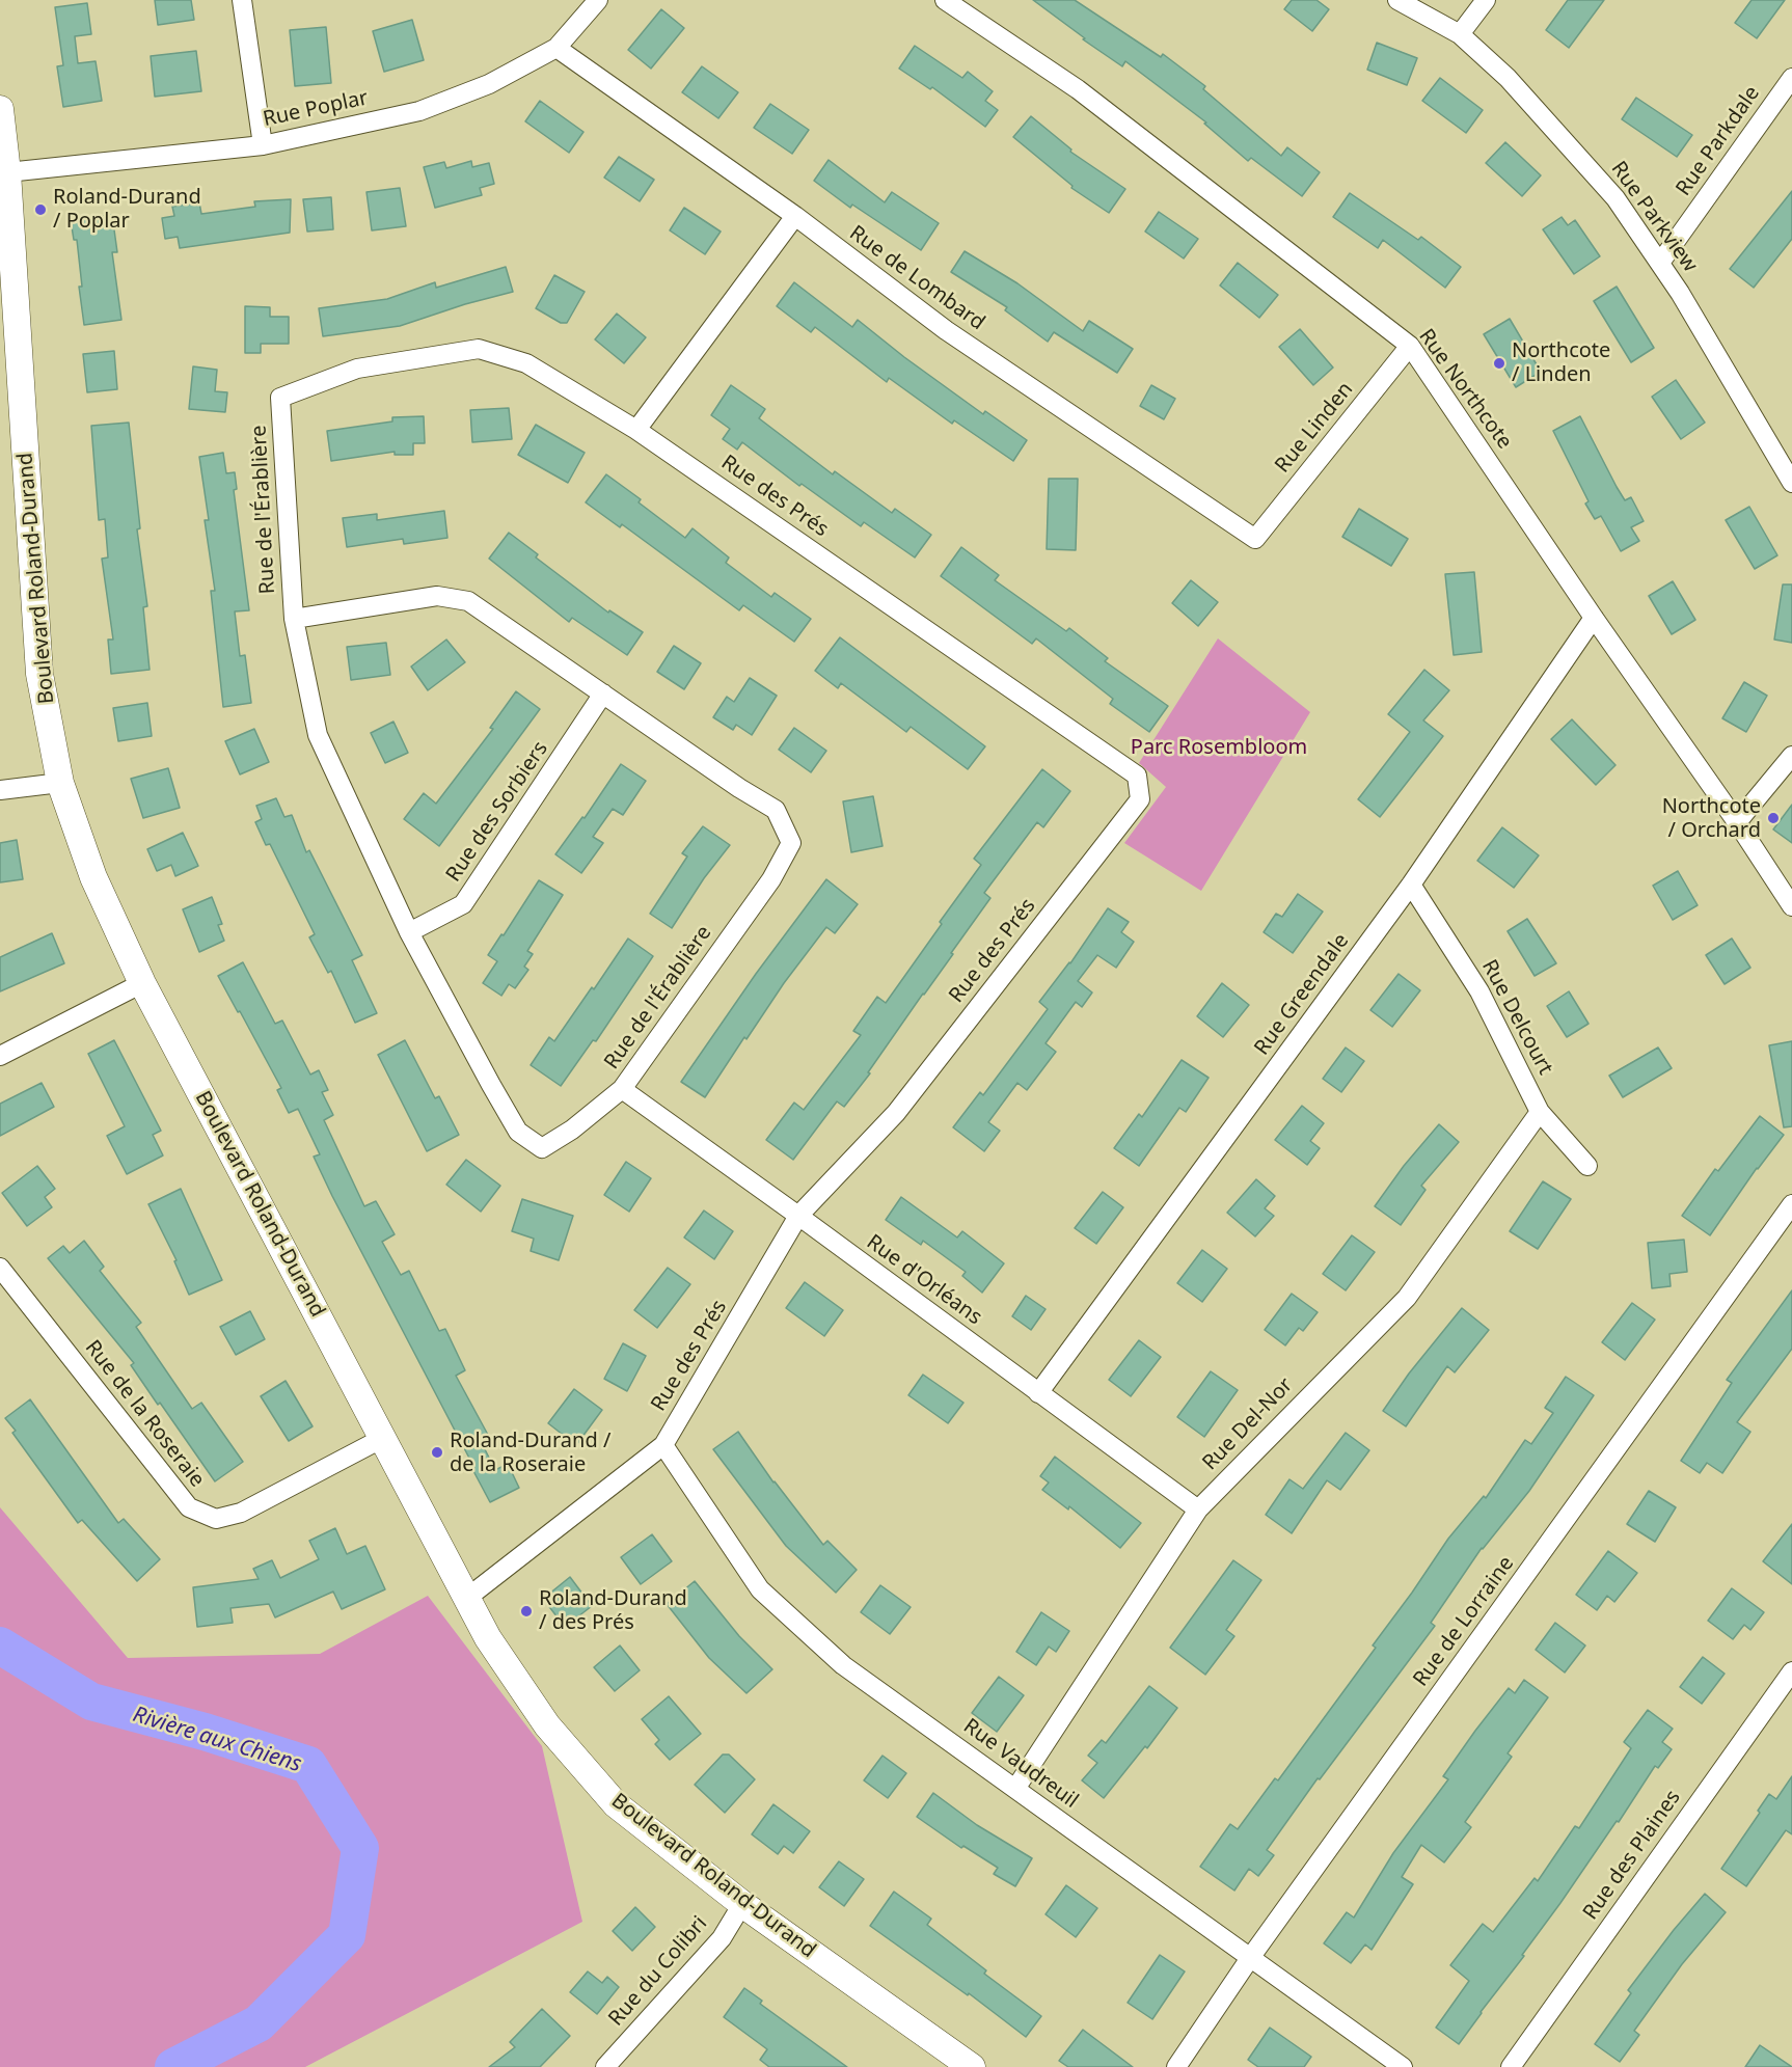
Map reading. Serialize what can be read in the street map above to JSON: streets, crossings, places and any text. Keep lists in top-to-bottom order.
{
  "streets": {
    "street": [
      "Rue Poplar",
      "Rue Parkdale",
      "Rue Parkview",
      "Rue de Lombard",
      "Rue Northcote",
      "Rue Linden",
      "Rue des Prés",
      "Rue de l'Érablière",
      "Boulevard Roland-Durand",
      "Rue des Sorbiers",
      "Rue Greendale",
      "Rue Delcourt",
      "Rue d'Orléans",
      "Rue de la Roseraie",
      "Rue Del-Nor",
      "Rue de Lorraine",
      "Rue Vaudreuil",
      "Rue des Plaines",
      "Rue du Colibri"
    ]
  },
  "crossings": [
    ["Rue Poplar", "Rue de Lombard"],
    ["Rue Poplar", "Boulevard Roland-Durand"],
    ["Rue Parkdale", "Rue Parkview"],
    ["Rue de Lombard", "Rue Linden"],
    ["Rue Northcote", "Rue Linden"],
    ["Rue Northcote", "Rue Greendale"],
    ["Rue des Prés", "Rue de l'Érablière"],
    ["Rue des Prés", "Boulevard Roland-Durand"],
    ["Rue des Prés", "Rue d'Orléans"],
    ["Rue des Prés", "Rue Vaudreuil"],
    ["Rue de l'Érablière", "Rue des Sorbiers"],
    ["Rue de l'Érablière", "Rue d'Orléans"],
    ["Boulevard Roland-Durand", "Rue de la Roseraie"],
    ["Boulevard Roland-Durand", "Rue du Colibri"],
    ["Rue Greendale", "Rue Delcourt"],
    ["Rue Greendale", "Rue d'Orléans"],
    ["Rue Delcourt", "Rue Del-Nor"],
    ["Rue d'Orléans", "Rue Del-Nor"],
    ["Rue Del-Nor", "Rue Vaudreuil"],
    ["Rue de Lorraine", "Rue Vaudreuil"]
  ],
  "water": ["Rivière aux Chiens"],
  "parks": ["Parc Rosembloom"],
  "places": [
    "Roland-Durand / Poplar",
    "Northcote / Linden",
    "Northcote / Orchard",
    "Roland-Durand / de la Roseraie",
    "Roland-Durand / des Prés"
  ]
}
